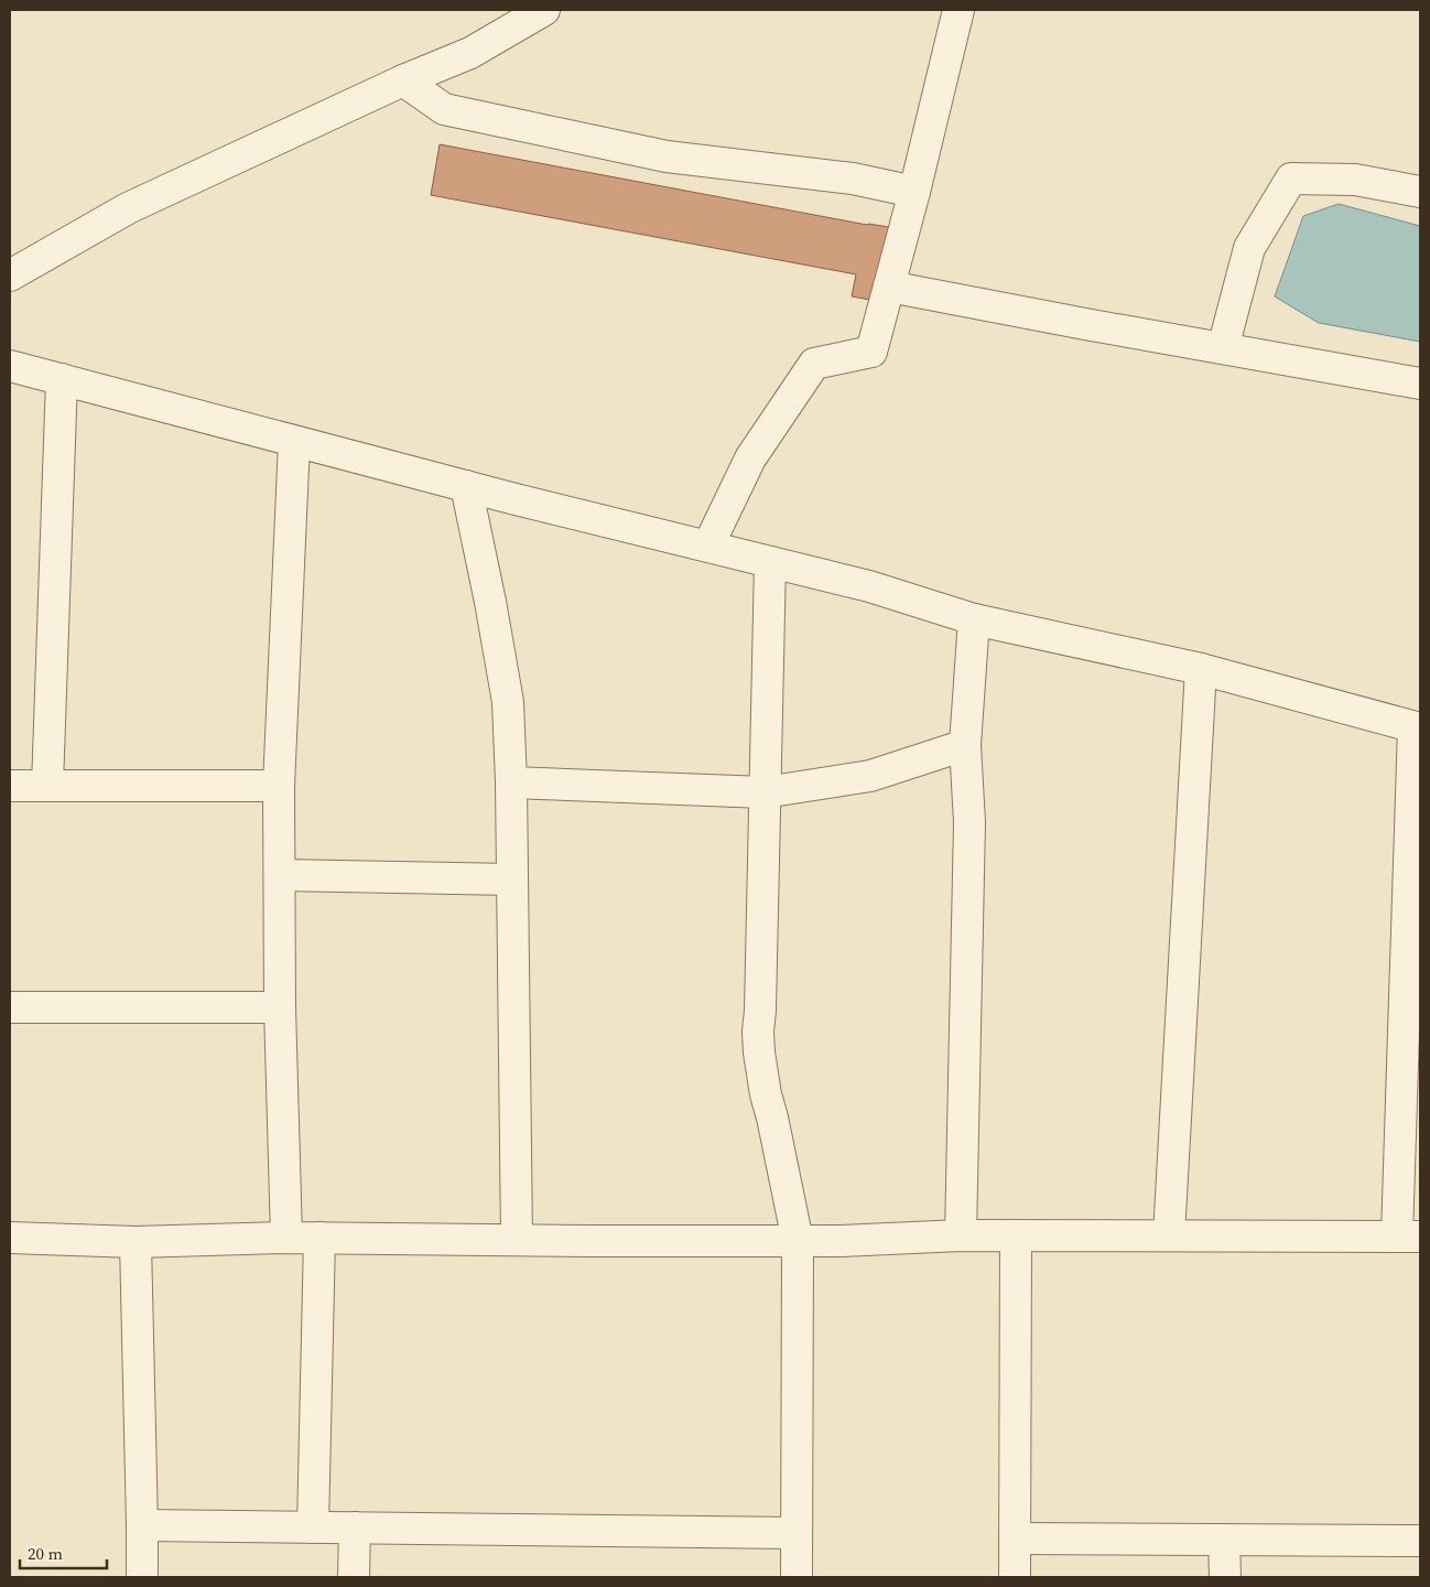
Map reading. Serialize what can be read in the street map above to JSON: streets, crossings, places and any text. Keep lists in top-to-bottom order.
{
  "scale_bar": "20 m"
}
